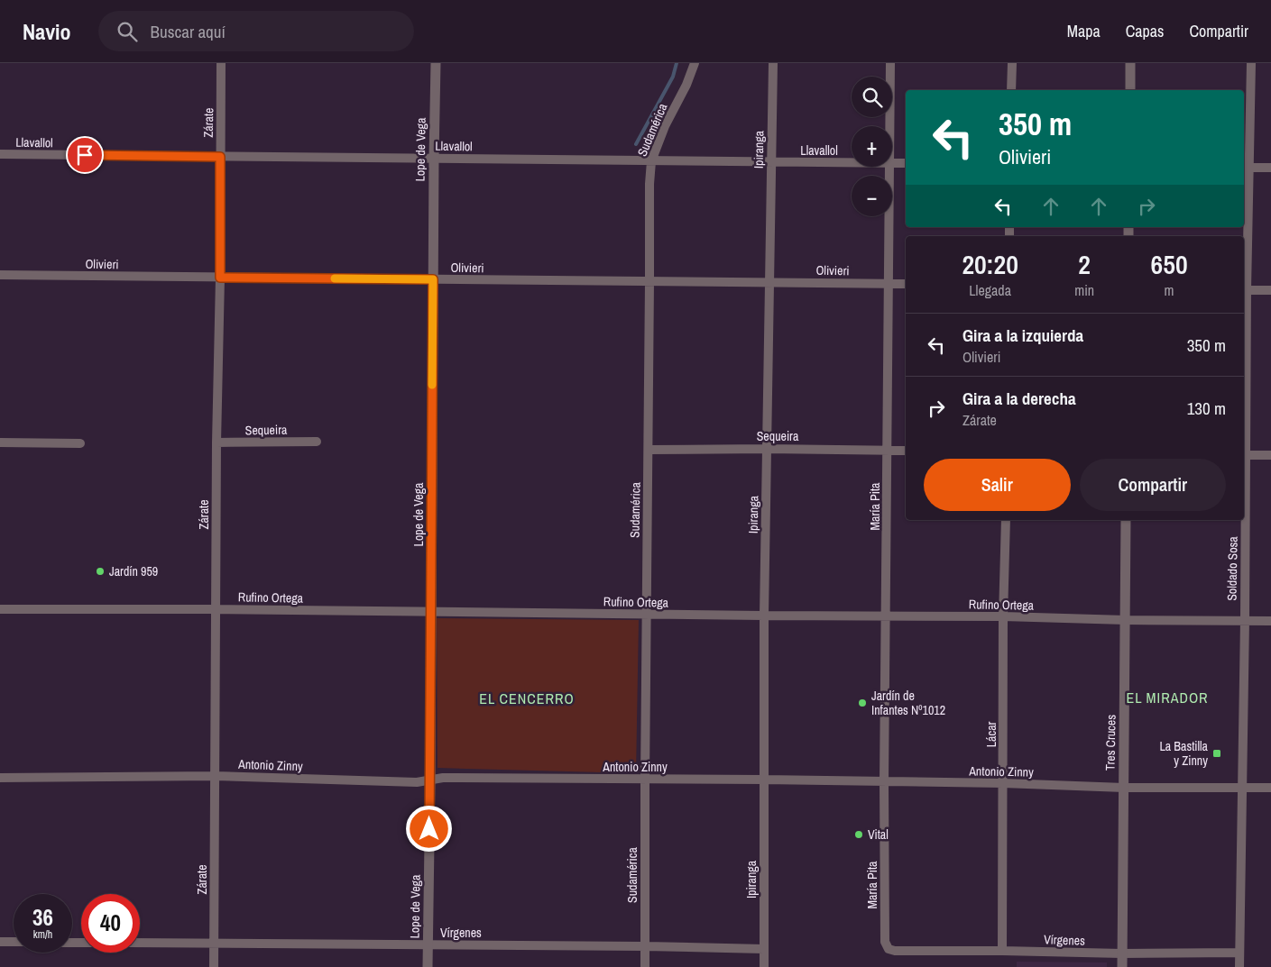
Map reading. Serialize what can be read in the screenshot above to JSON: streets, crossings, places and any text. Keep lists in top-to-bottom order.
{
  "streets": {
    "street": [
      "Zárate",
      "Sudamérica",
      "Llavallol",
      "Lope de Vega",
      "Ipiranga",
      "Olivieri",
      "Sequeira",
      "María Pita",
      "Soldado Sosa",
      "Rufino Ortega",
      "Lácar",
      "Tres Cruces",
      "Antonio Zinny",
      "Vírgenes"
    ]
  },
  "crossings": [
    ["Zárate", "Llavallol"],
    ["Zárate", "Olivieri"],
    ["Zárate", "Sequeira"],
    ["Zárate", "Rufino Ortega"],
    ["Zárate", "Antonio Zinny"],
    ["Zárate", "Vírgenes"],
    ["Sudamérica", "Llavallol"],
    ["Sudamérica", "Olivieri"],
    ["Sudamérica", "Sequeira"],
    ["Sudamérica", "Rufino Ortega"],
    ["Sudamérica", "Antonio Zinny"],
    ["Sudamérica", "Vírgenes"],
    ["Llavallol", "Lope de Vega"],
    ["Llavallol", "Ipiranga"],
    ["Lope de Vega", "Olivieri"],
    ["Lope de Vega", "Rufino Ortega"],
    ["Lope de Vega", "Antonio Zinny"],
    ["Lope de Vega", "Vírgenes"],
    ["Ipiranga", "Olivieri"],
    ["Ipiranga", "Sequeira"],
    ["Ipiranga", "Rufino Ortega"],
    ["Ipiranga", "Antonio Zinny"],
    ["Ipiranga", "Vírgenes"],
    ["Olivieri", "María Pita"],
    ["Sequeira", "María Pita"],
    ["María Pita", "Rufino Ortega"],
    ["María Pita", "Antonio Zinny"],
    ["María Pita", "Vírgenes"],
    ["Soldado Sosa", "Rufino Ortega"],
    ["Soldado Sosa", "Antonio Zinny"],
    ["Soldado Sosa", "Vírgenes"],
    ["Rufino Ortega", "Lácar"],
    ["Rufino Ortega", "Tres Cruces"],
    ["Lácar", "Antonio Zinny"],
    ["Lácar", "Vírgenes"],
    ["Tres Cruces", "Antonio Zinny"],
    ["Tres Cruces", "Vírgenes"]
  ],
  "districts": ["EL MIRADOR", "EL CENCERRO"],
  "places": {
    "other": ["Jardín 959", "Jardín de Infantes Nº1012", "Vital"],
    "transit": ["La Bastilla y Zinny"]
  },
  "page": {
    "header": "Navio",
    "search": "Buscar aquí",
    "nav": ["Mapa", "Capas", "Compartir"],
    "map_buttons": ["+", "−"],
    "turn": ["350 m", "Olivieri"],
    "eta": [
      "20:20",
      "Llegada",
      "2",
      "min",
      "650",
      "m"
    ],
    "list": [
      {
        "name": "Gira a la izquierda",
        "note": "Olivieri",
        "value": "350 m"
      },
      {
        "name": "Gira a la derecha",
        "note": "Zárate",
        "value": "130 m"
      }
    ],
    "buttons": ["Salir", "Compartir"],
    "speed": "36 km/h",
    "limit": "40"
  }
}
